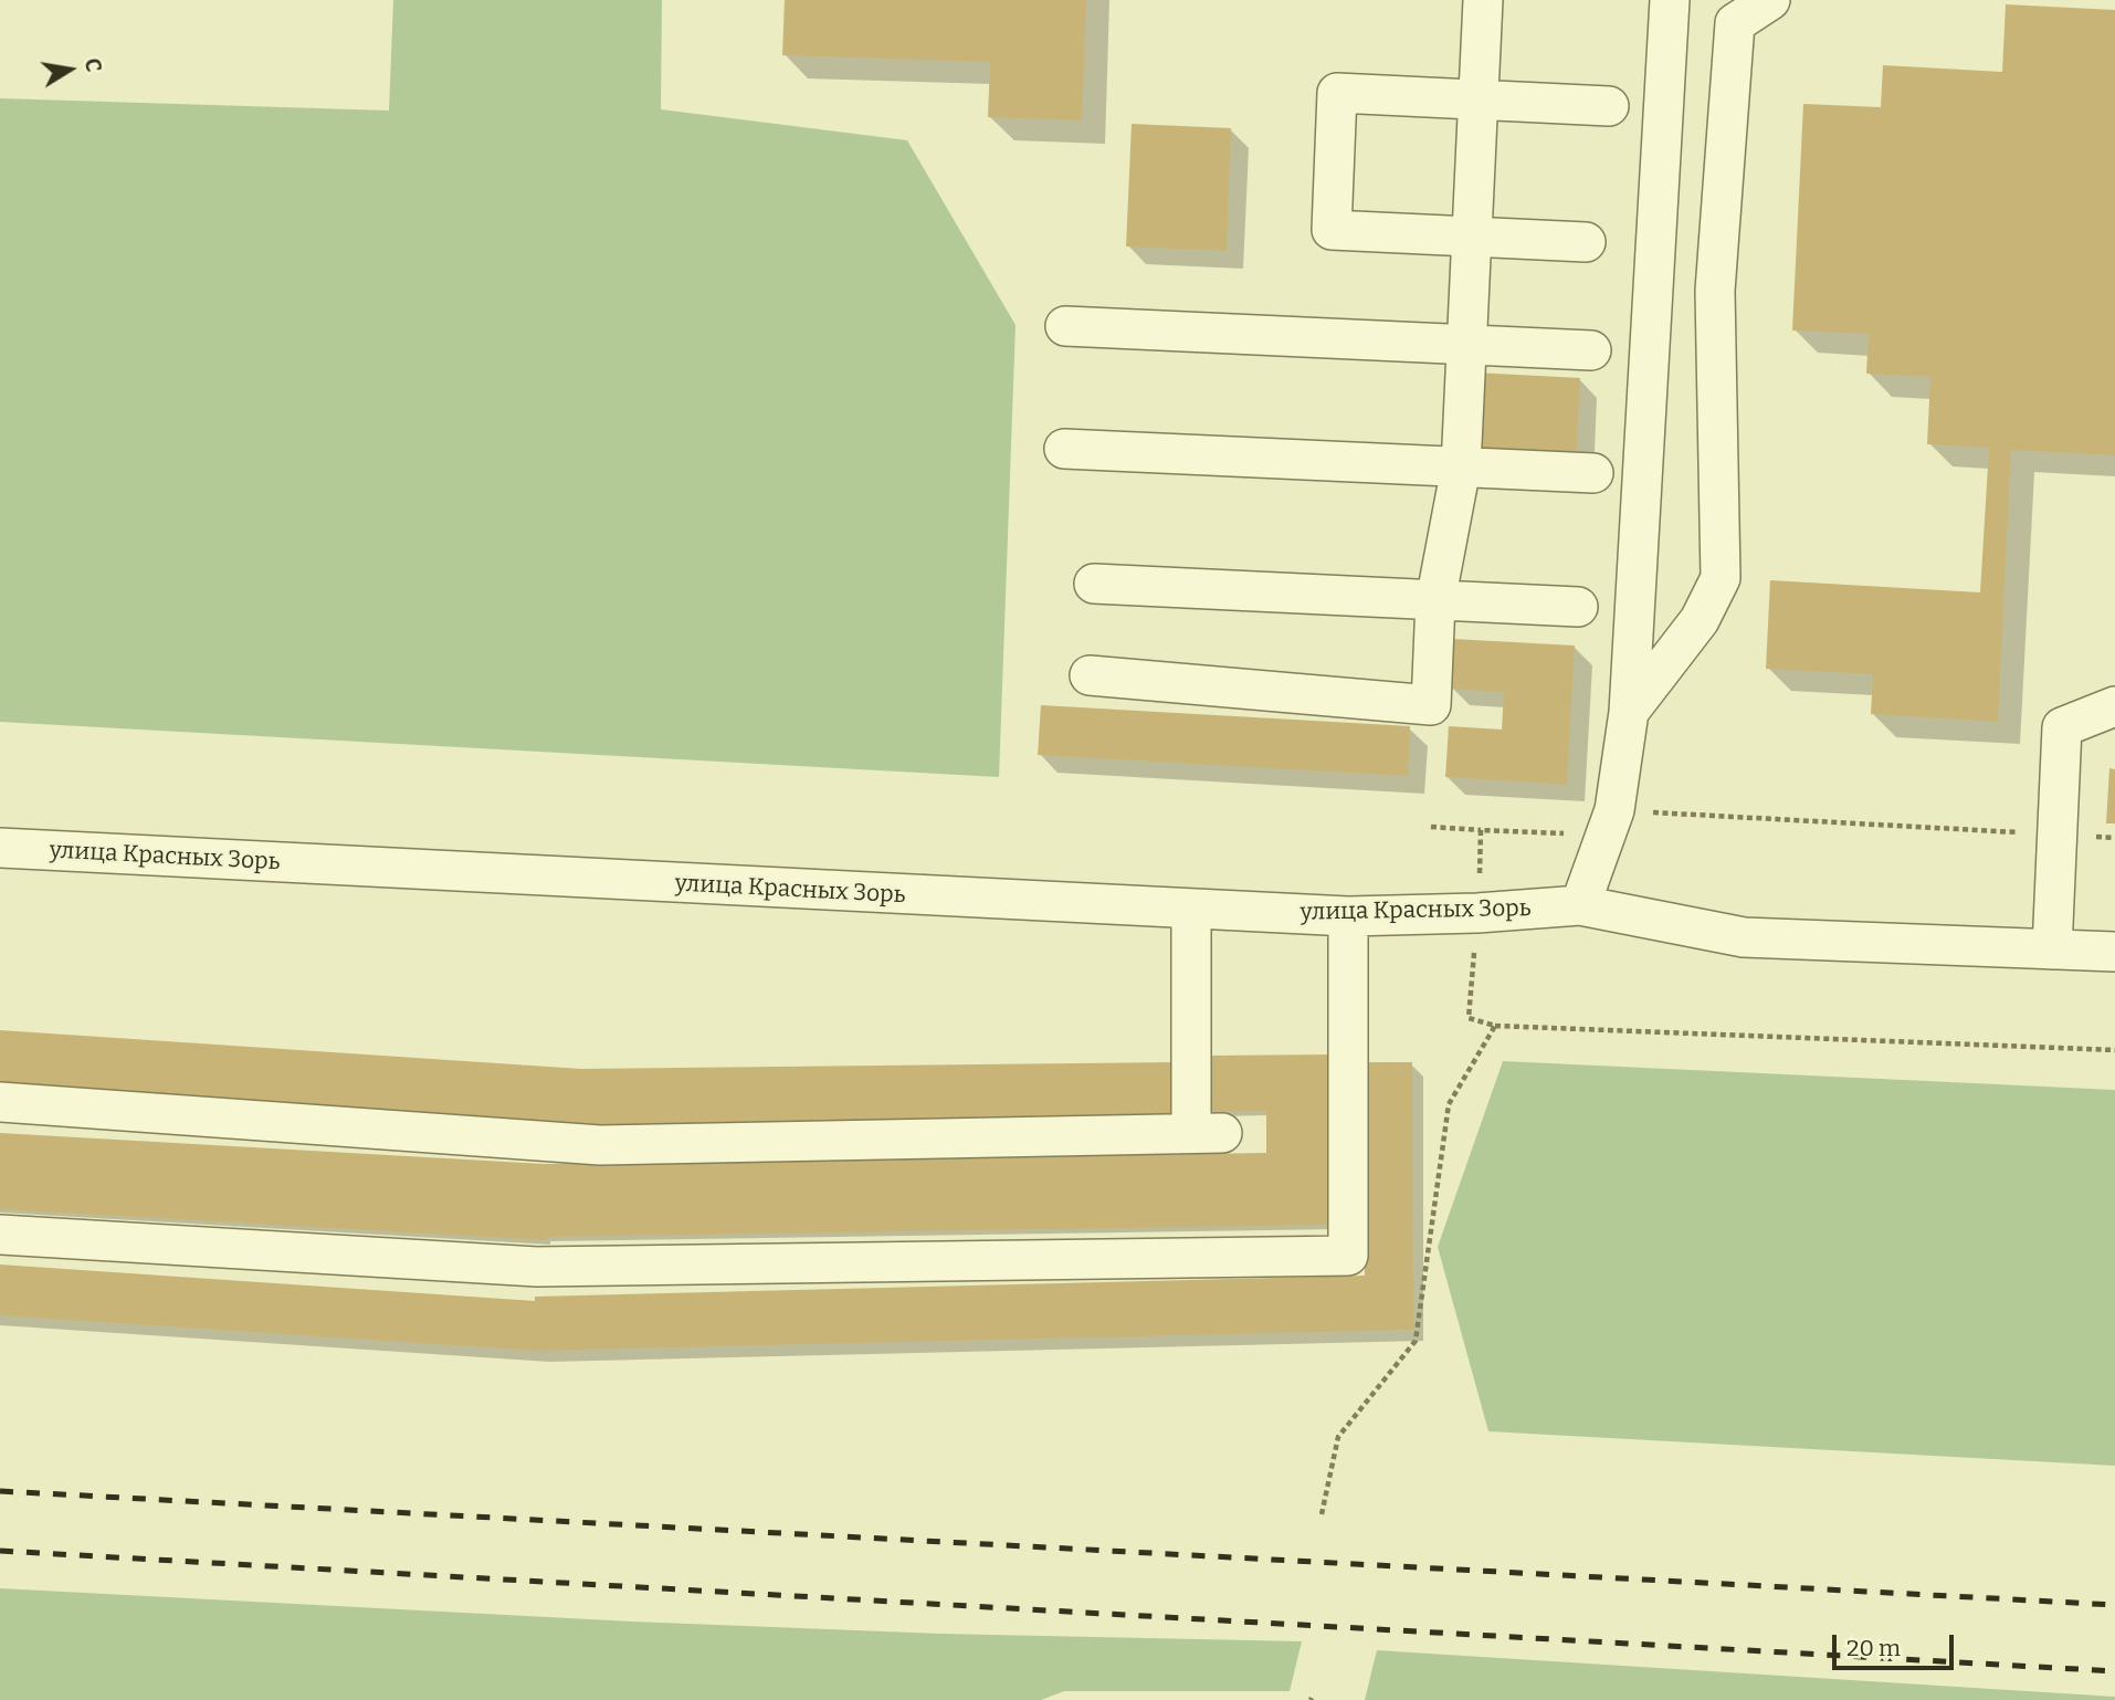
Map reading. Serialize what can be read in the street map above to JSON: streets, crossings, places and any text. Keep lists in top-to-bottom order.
{
  "streets": {
    "street": ["улица Красных Зорь"]
  },
  "scale_bar": "20 m",
  "north": "right"
}
